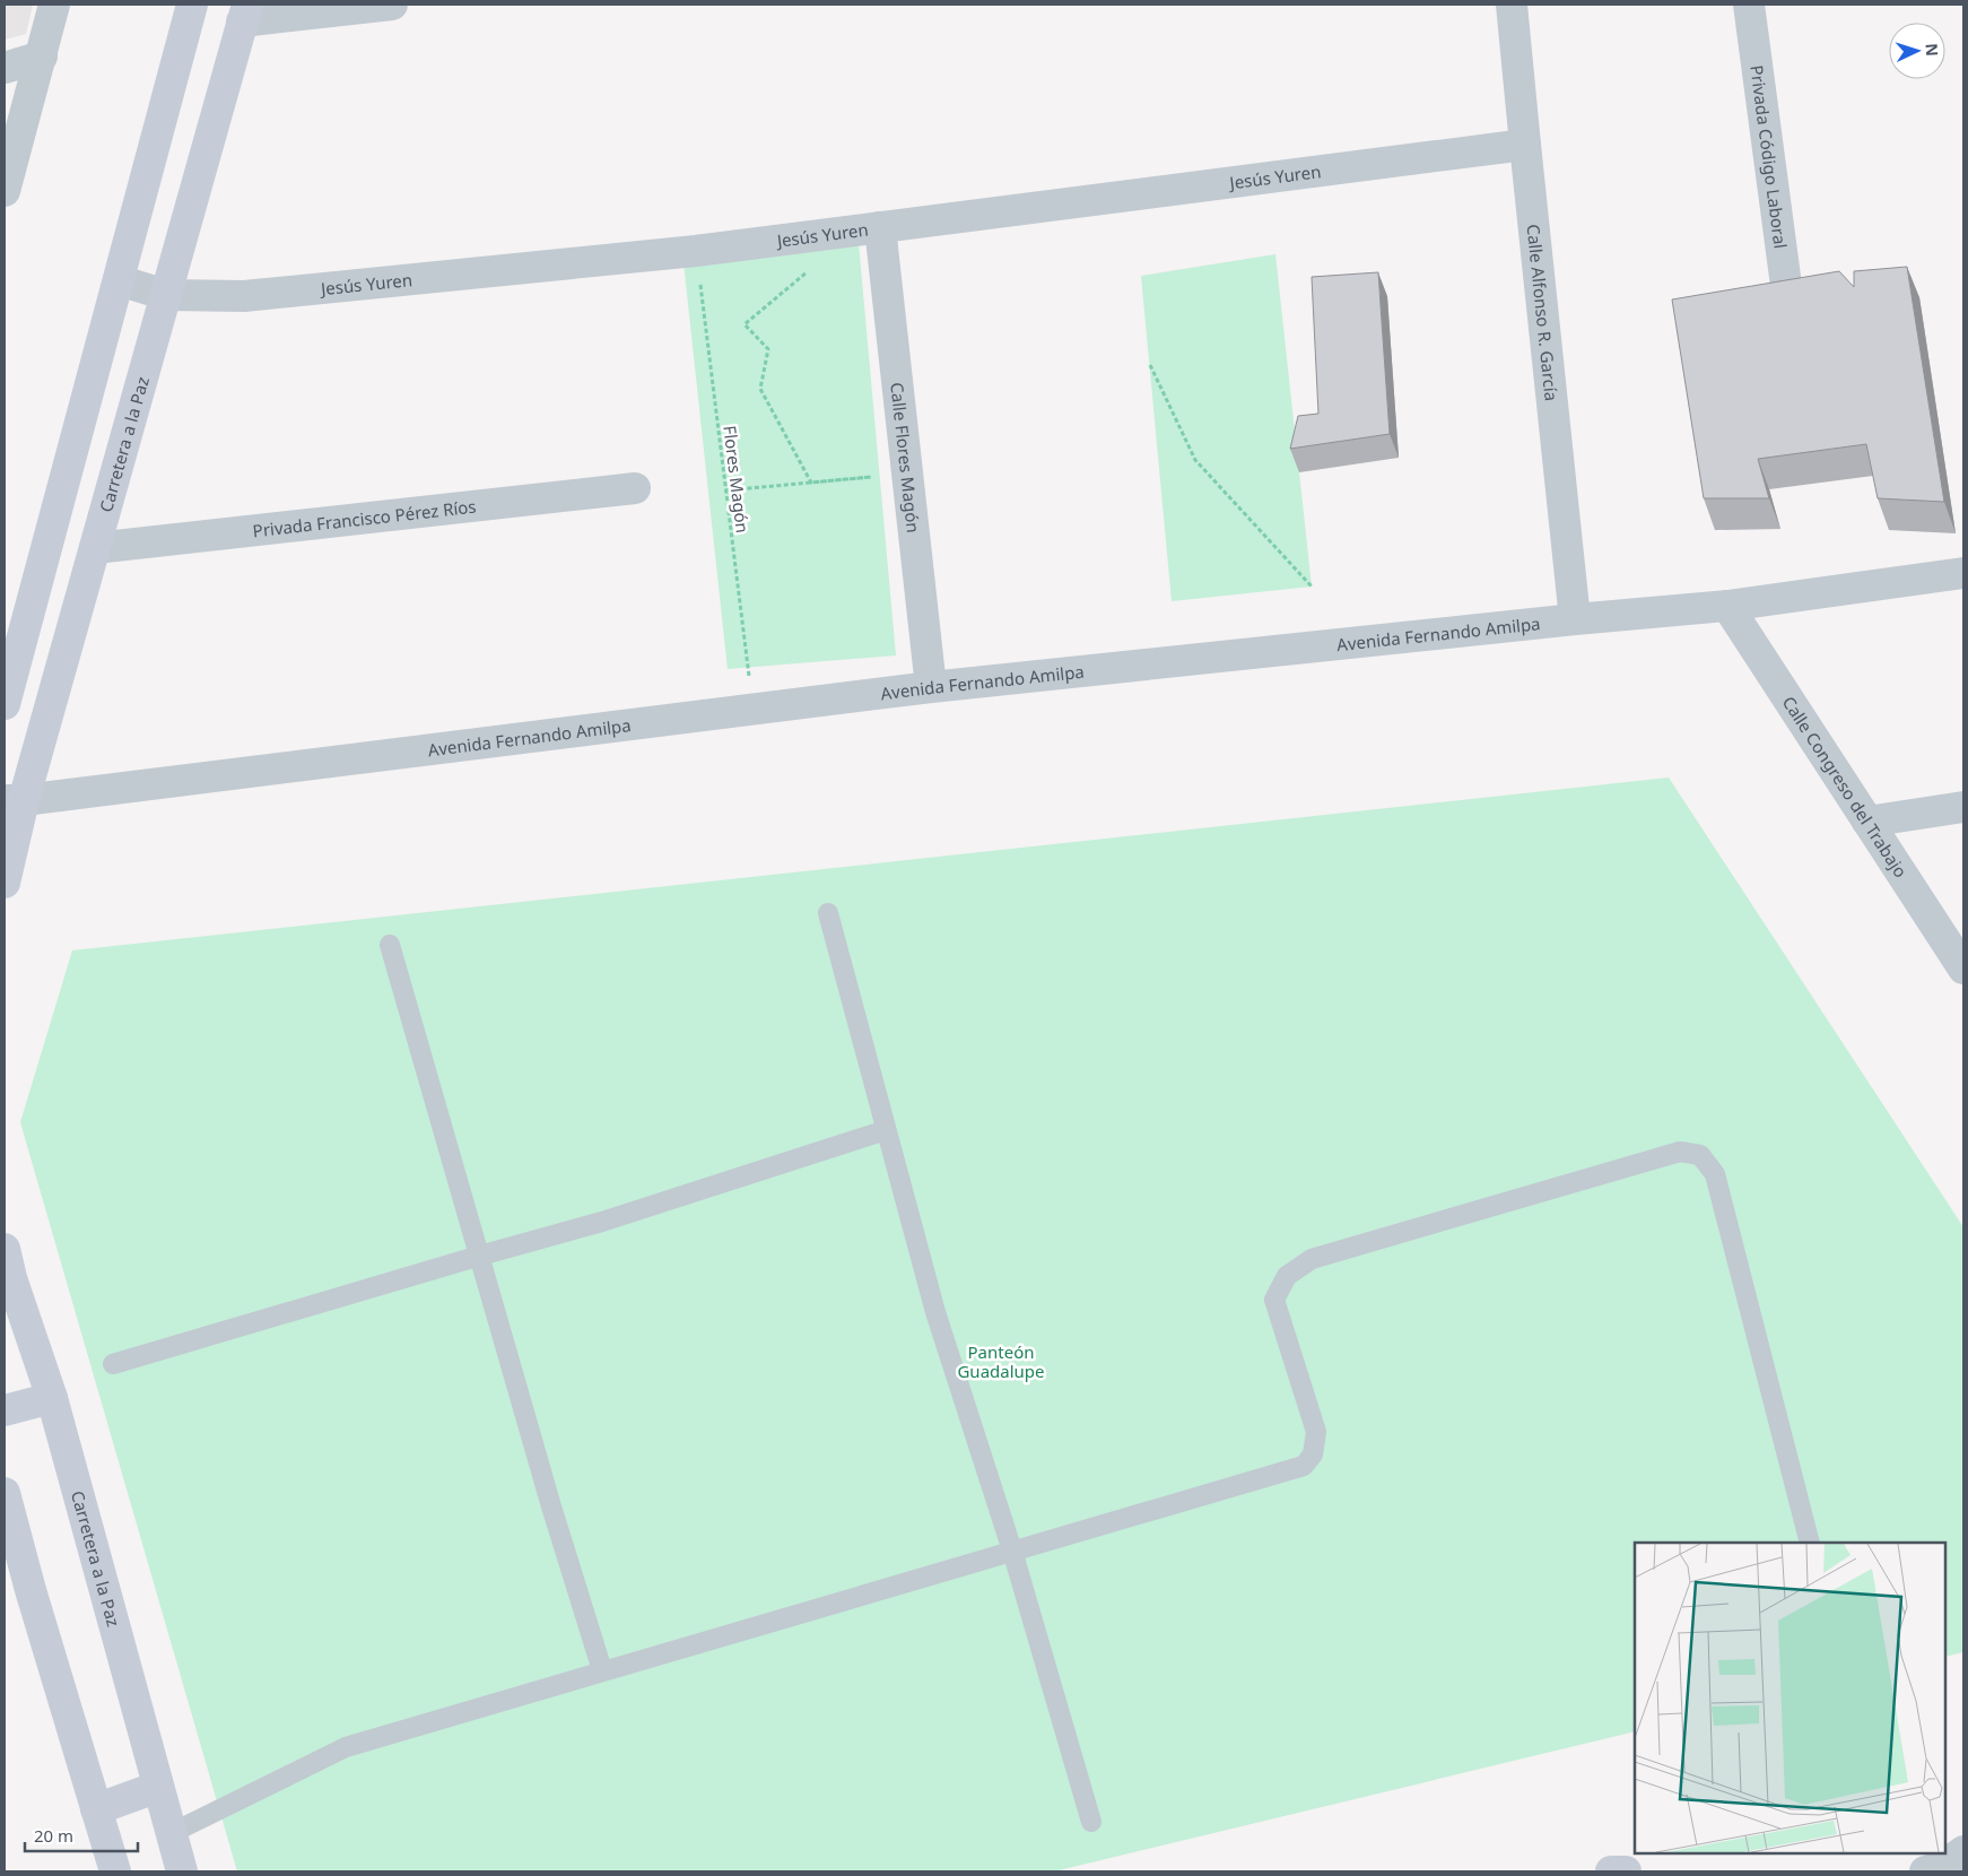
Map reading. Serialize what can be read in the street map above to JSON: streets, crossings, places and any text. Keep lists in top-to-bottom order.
{
  "streets": {
    "main road": ["Carretera a la Paz"],
    "street": [
      "Privada Código Laboral",
      "Jesús Yuren",
      "Calle Alfonso R. García",
      "Calle Flores Magón",
      "Privada Francisco Pérez Ríos",
      "Avenida Fernando Amilpa",
      "Calle Congreso del Trabajo"
    ],
    "path": ["Flores Magón"]
  },
  "crossings": [
    ["Jesús Yuren", "Calle Alfonso R. García"],
    ["Jesús Yuren", "Carretera a la Paz"],
    ["Jesús Yuren", "Calle Flores Magón"],
    ["Jesús Yuren", "Flores Magón"],
    ["Calle Alfonso R. García", "Avenida Fernando Amilpa"],
    ["Carretera a la Paz", "Privada Francisco Pérez Ríos"],
    ["Carretera a la Paz", "Avenida Fernando Amilpa"],
    ["Calle Flores Magón", "Avenida Fernando Amilpa"],
    ["Flores Magón", "Avenida Fernando Amilpa"],
    ["Avenida Fernando Amilpa", "Calle Congreso del Trabajo"]
  ],
  "parks": ["Panteón Guadalupe"],
  "scale_bar": "20 m",
  "north": "right"
}
